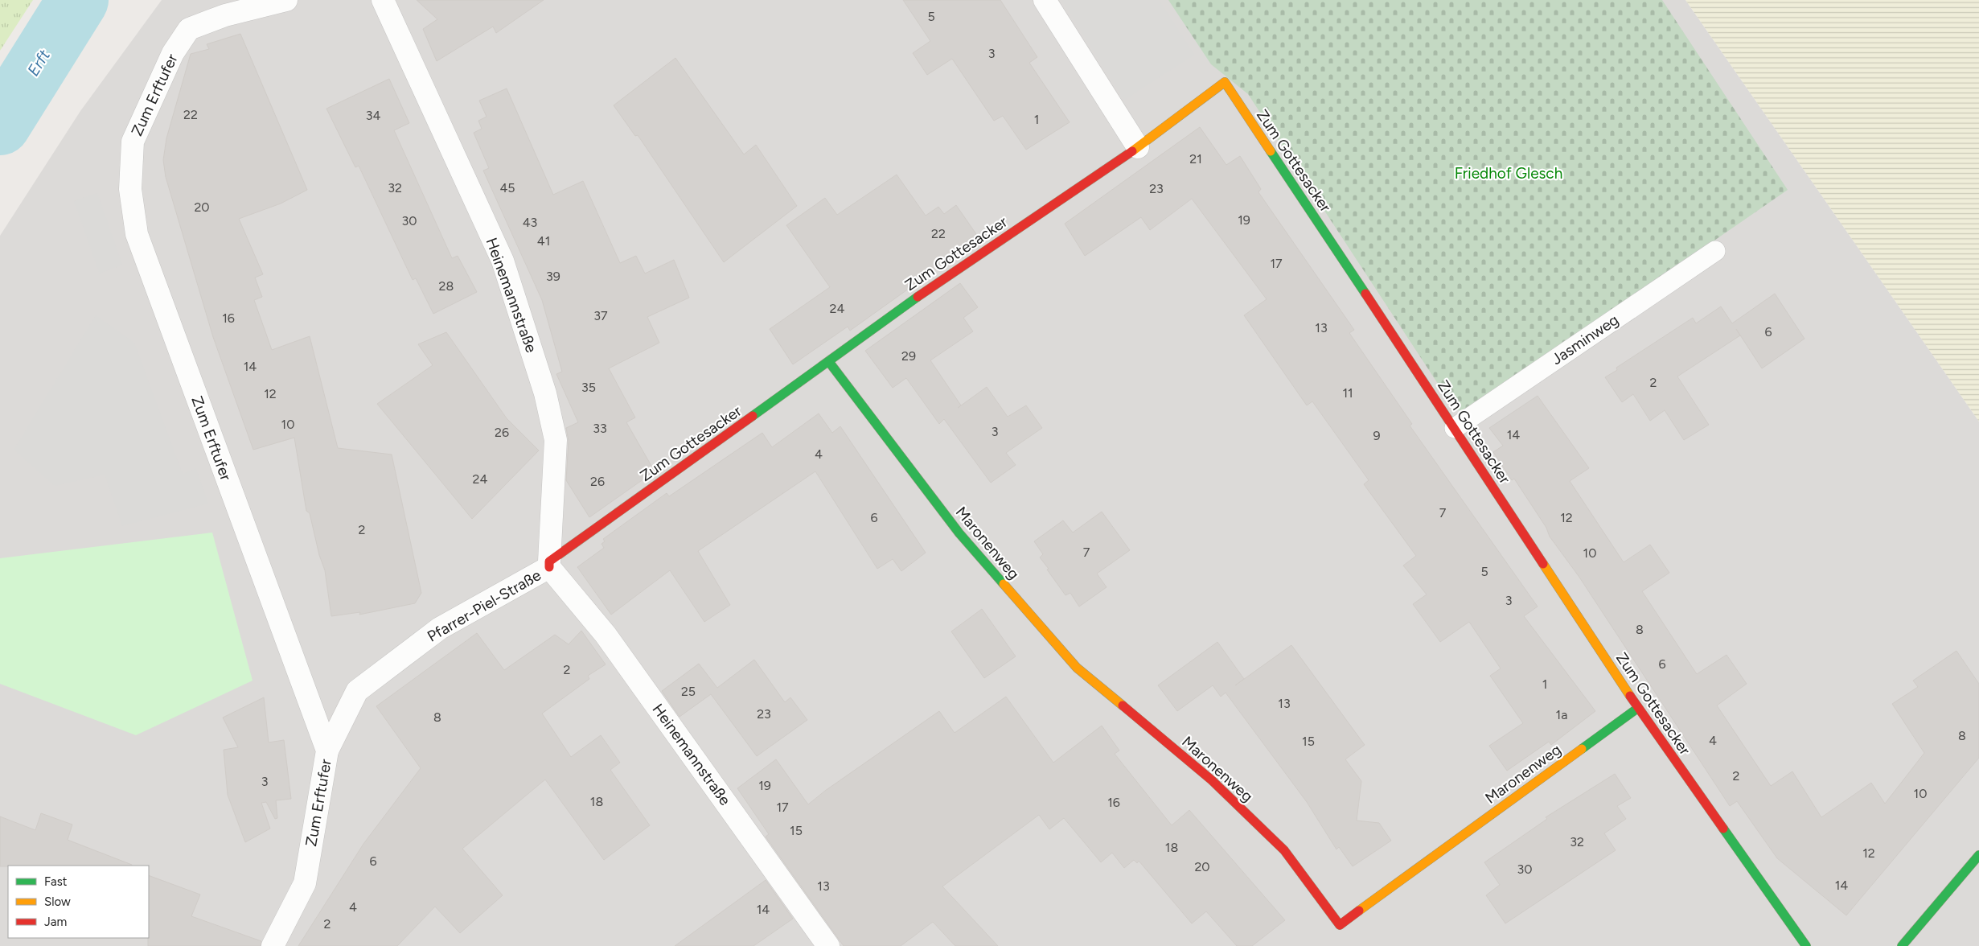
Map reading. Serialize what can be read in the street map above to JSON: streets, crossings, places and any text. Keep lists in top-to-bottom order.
{
  "streets": {
    "street": [
      "Zum Erftufer",
      "Zum Gottesacker",
      "Heinemannstraße",
      "Maronenweg",
      "Pfarrer-Piel-Straße"
    ],
    "lane": ["Jasminweg"]
  },
  "crossings": [
    ["Zum Erftufer", "Pfarrer-Piel-Straße"],
    ["Zum Gottesacker", "Heinemannstraße"],
    ["Zum Gottesacker", "Jasminweg"],
    ["Zum Gottesacker", "Maronenweg"],
    ["Zum Gottesacker", "Pfarrer-Piel-Straße"],
    ["Heinemannstraße", "Pfarrer-Piel-Straße"]
  ],
  "water": ["Erft"],
  "parks": ["Friedhof Glesch"],
  "house_numbers": [
    "5",
    "3",
    "22",
    "34",
    "1",
    "21",
    "32",
    "45",
    "23",
    "20",
    "19",
    "30",
    "43",
    "22",
    "41",
    "17",
    "39",
    "28",
    "24",
    "37",
    "16",
    "13",
    "6",
    "29",
    "14",
    "2",
    "35",
    "11",
    "12",
    "10",
    "33",
    "3",
    "26",
    "14",
    "9",
    "4",
    "24",
    "26",
    "7",
    "6",
    "12",
    "2",
    "7",
    "10",
    "5",
    "3",
    "8",
    "6",
    "2",
    "1",
    "25",
    "13",
    "23",
    "1a",
    "8",
    "8",
    "4",
    "15",
    "2",
    "3",
    "19",
    "10",
    "18",
    "16",
    "17",
    "15",
    "32",
    "18",
    "12",
    "6",
    "20",
    "30",
    "14",
    "13",
    "4",
    "14",
    "2"
  ],
  "legend": ["Fast", "Slow", "Jam"]
}
